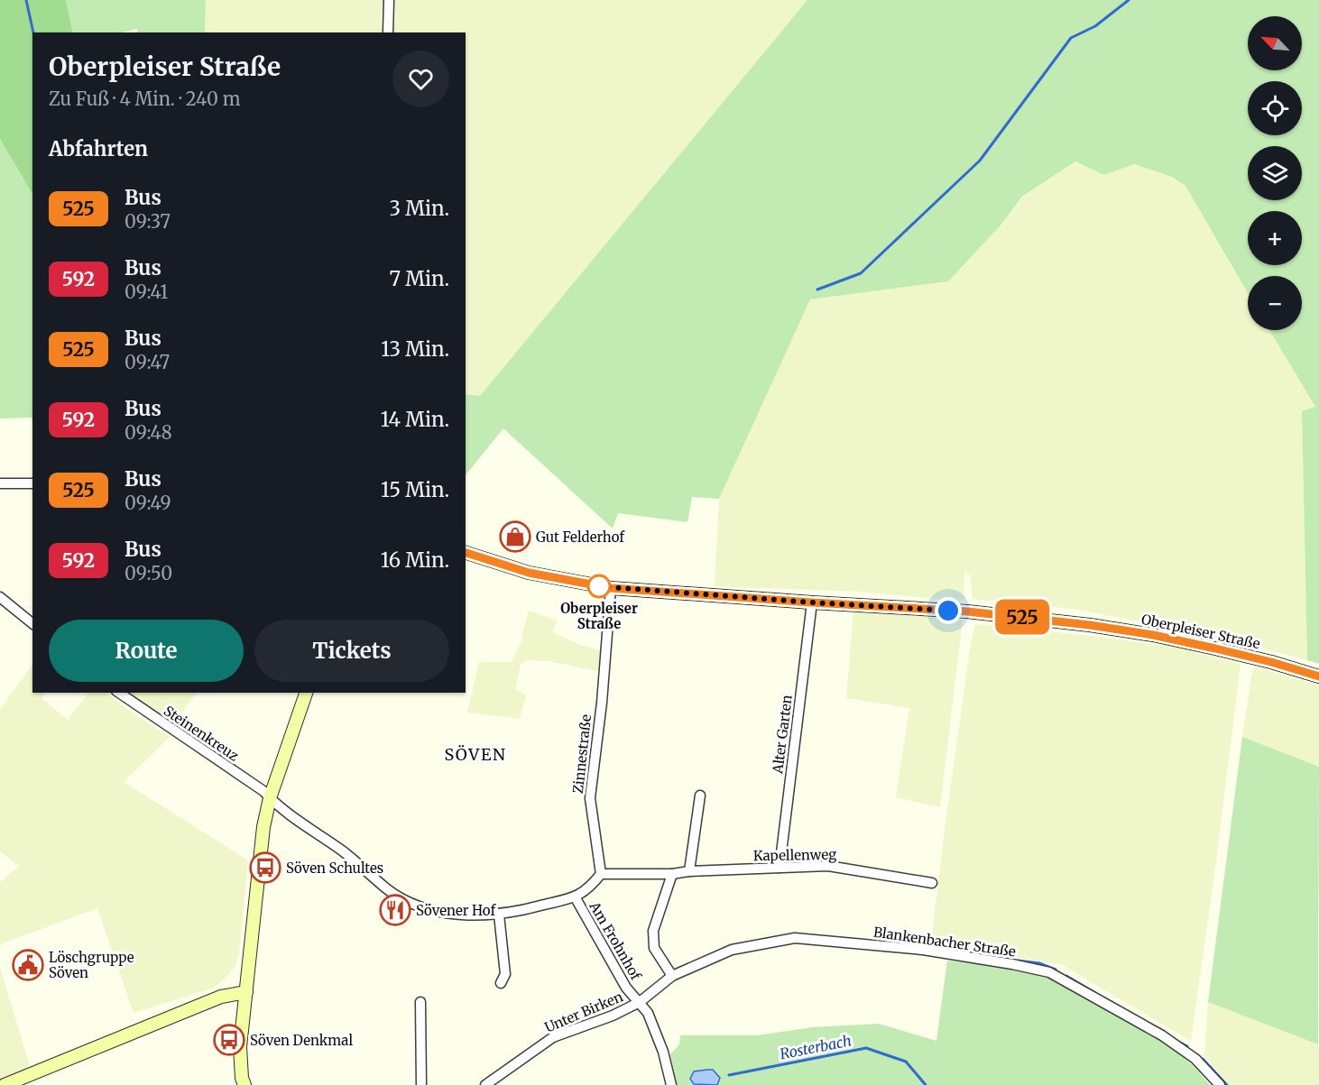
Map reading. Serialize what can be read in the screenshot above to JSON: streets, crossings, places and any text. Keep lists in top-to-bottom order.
{
  "streets": {
    "main road": ["Oberpleiser Straße"],
    "street": [
      "Steinenkreuz",
      "Alter Garten",
      "Zinnestraße",
      "Kapellenweg",
      "Am Frohnhof",
      "Blankenbacher Straße",
      "Unter Birken"
    ]
  },
  "crossings": [
    ["Oberpleiser Straße", "Alter Garten"],
    ["Oberpleiser Straße", "Zinnestraße"],
    ["Alter Garten", "Kapellenweg"],
    ["Zinnestraße", "Kapellenweg"],
    ["Am Frohnhof", "Blankenbacher Straße"],
    ["Am Frohnhof", "Unter Birken"],
    ["Blankenbacher Straße", "Unter Birken"]
  ],
  "districts": ["SÖVEN"],
  "water": ["Rosterbach"],
  "places": {
    "shop": ["Gut Felderhof"],
    "other": ["Oberpleiser Straße"],
    "bus stop": ["Söven Schultes", "Söven Denkmal"],
    "restaurant": ["Sövener Hof"],
    "public building": ["Löschgruppe Söven"]
  },
  "lines": ["bus line 525"],
  "north": "top left",
  "page": {
    "on_map": "525",
    "map_buttons": ["+", "−"],
    "heading": [
      ["Oberpleiser Straße", "Zu Fuß · 4 Min. · 240 m"],
      "Abfahrten"
    ],
    "list": [
      {
        "mark": "525",
        "name": "Bus",
        "note": "09:37",
        "value": "3 Min."
      },
      {
        "mark": "592",
        "name": "Bus",
        "note": "09:41",
        "value": "7 Min."
      },
      {
        "mark": "525",
        "name": "Bus",
        "note": "09:47",
        "value": "13 Min."
      },
      {
        "mark": "592",
        "name": "Bus",
        "note": "09:48",
        "value": "14 Min."
      },
      {
        "mark": "525",
        "name": "Bus",
        "note": "09:49",
        "value": "15 Min."
      },
      {
        "mark": "592",
        "name": "Bus",
        "note": "09:50",
        "value": "16 Min."
      }
    ],
    "buttons": ["Route", "Tickets"]
  }
}
